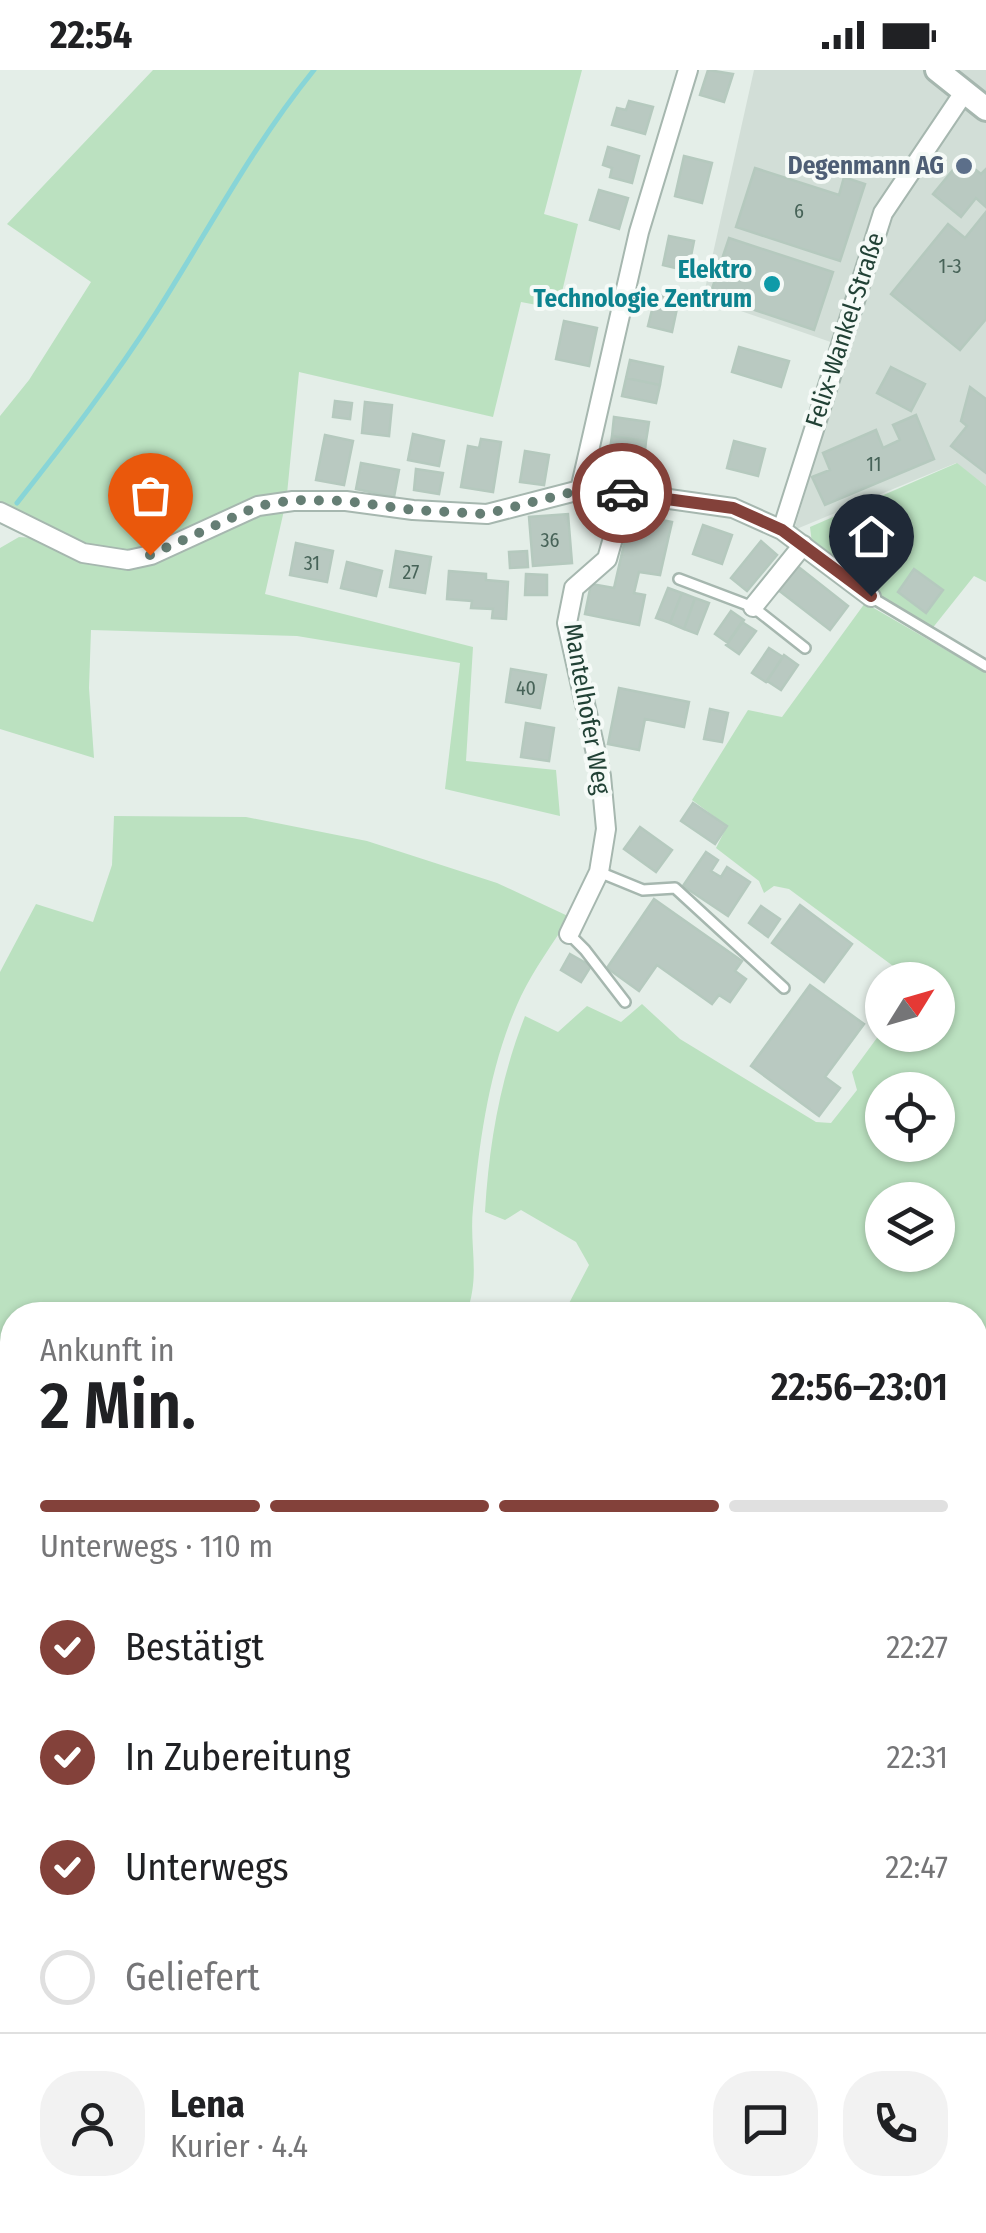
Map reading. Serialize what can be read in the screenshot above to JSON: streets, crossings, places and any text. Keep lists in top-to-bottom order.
{
  "streets": {
    "street": ["Felix-Wankel-Straße", "Mantelhofer Weg"]
  },
  "places": ["Degenmann AG", "Elektro Technologie Zentrum"],
  "house_numbers": [
    "6",
    "1-3",
    "11",
    "36",
    "31",
    "27",
    "40"
  ],
  "north": "top right",
  "page": {
    "status": "22:54",
    "heading": ["2 Min.", "Ankunft in", "22:56–23:01"],
    "panel": ["Lena", "Kurier · 4.4"],
    "bar": "Unterwegs · 110 m",
    "list": [
      ["Bestätigt", "22:27"],
      ["In Zubereitung", "22:31"],
      ["Unterwegs", "22:47"],
      "Geliefert"
    ]
  }
}
